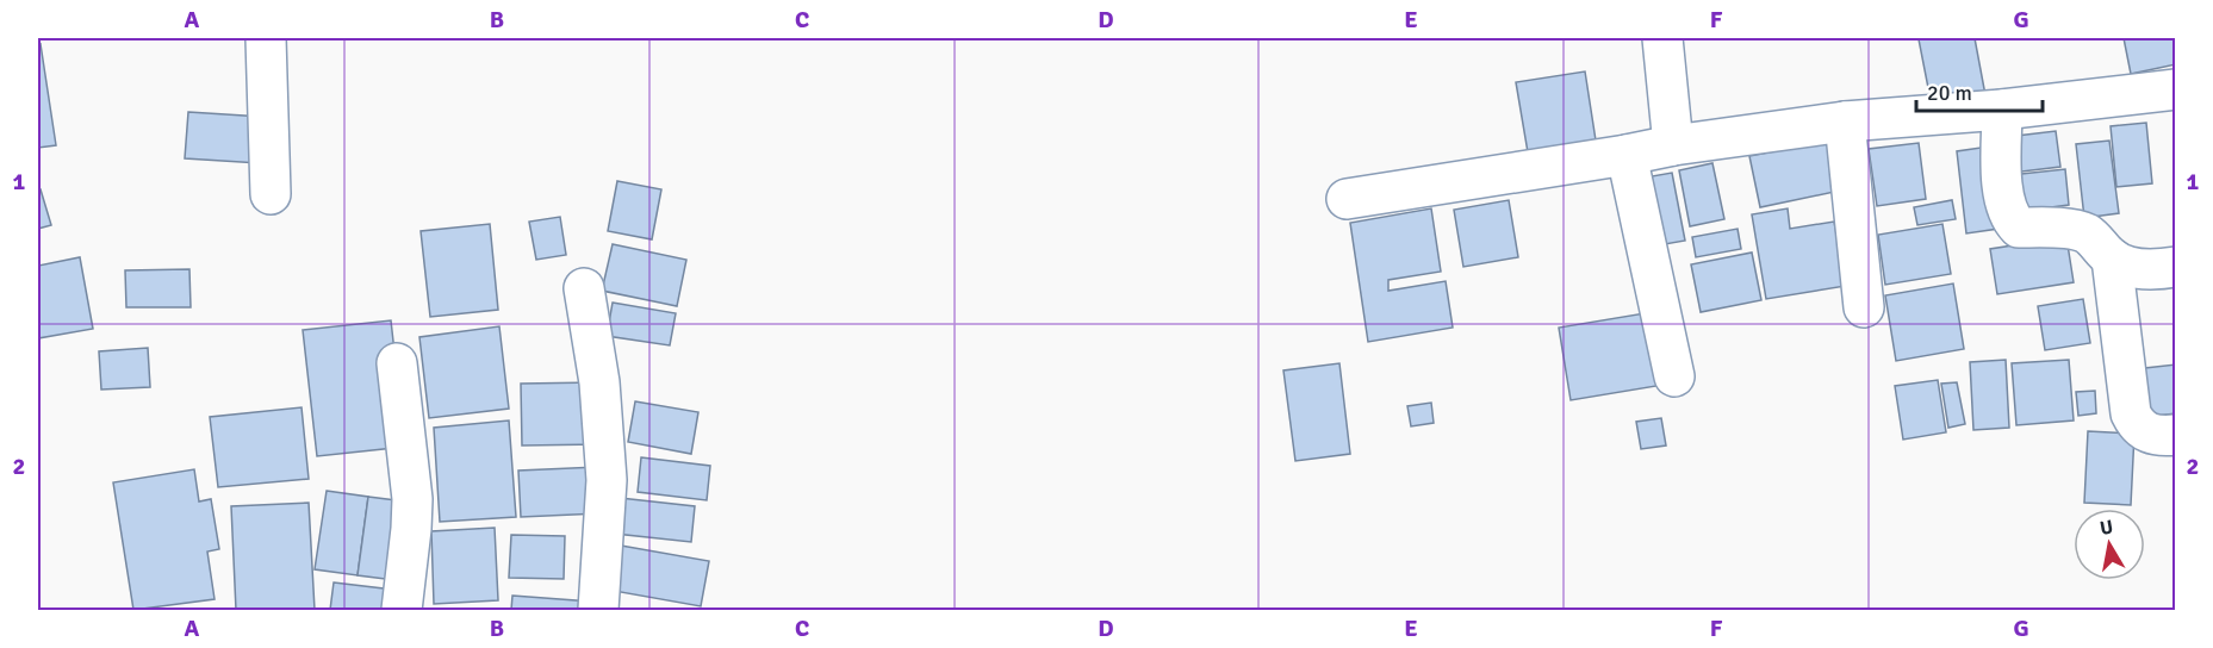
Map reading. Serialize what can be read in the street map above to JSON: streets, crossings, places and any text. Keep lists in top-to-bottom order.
{
  "scale_bar": "20 m",
  "north": "top",
  "grid": {
    "columns": [
      "A",
      "B",
      "C",
      "D",
      "E",
      "F",
      "G"
    ],
    "rows": ["1", "2"]
  }
}
